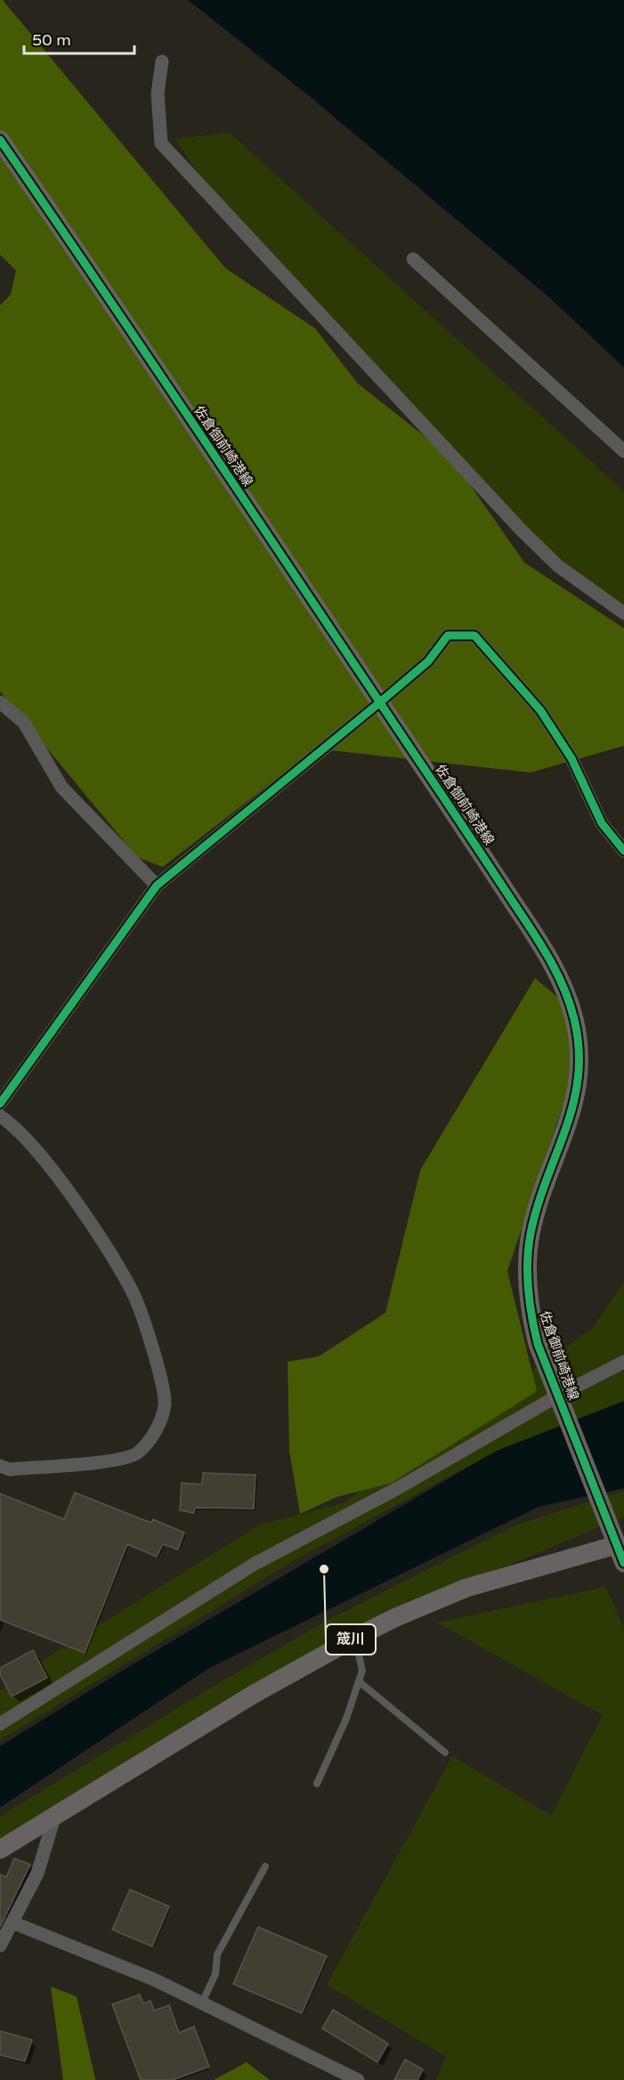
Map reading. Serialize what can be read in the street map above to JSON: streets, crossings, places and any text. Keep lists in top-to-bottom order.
{
  "streets": {
    "main road": ["佐倉御前崎港線"]
  },
  "places": ["筬川"],
  "scale_bar": "50 m"
}
